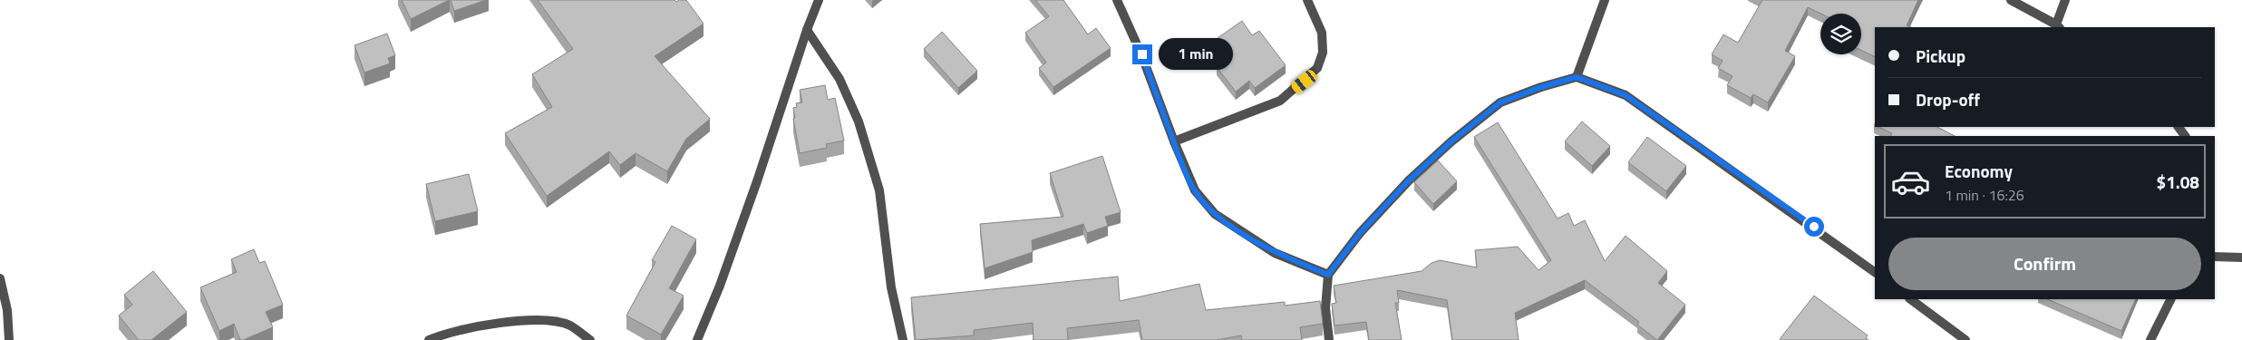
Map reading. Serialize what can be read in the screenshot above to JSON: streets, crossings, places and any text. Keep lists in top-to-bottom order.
{
  "page": {
    "banner": ["Pickup", "Drop-off"],
    "bubble": "1 min",
    "list": [
      {
        "name": "Economy",
        "note": "1 min · 16:26",
        "value": "$1.08"
      }
    ],
    "buttons": "Confirm"
  }
}
